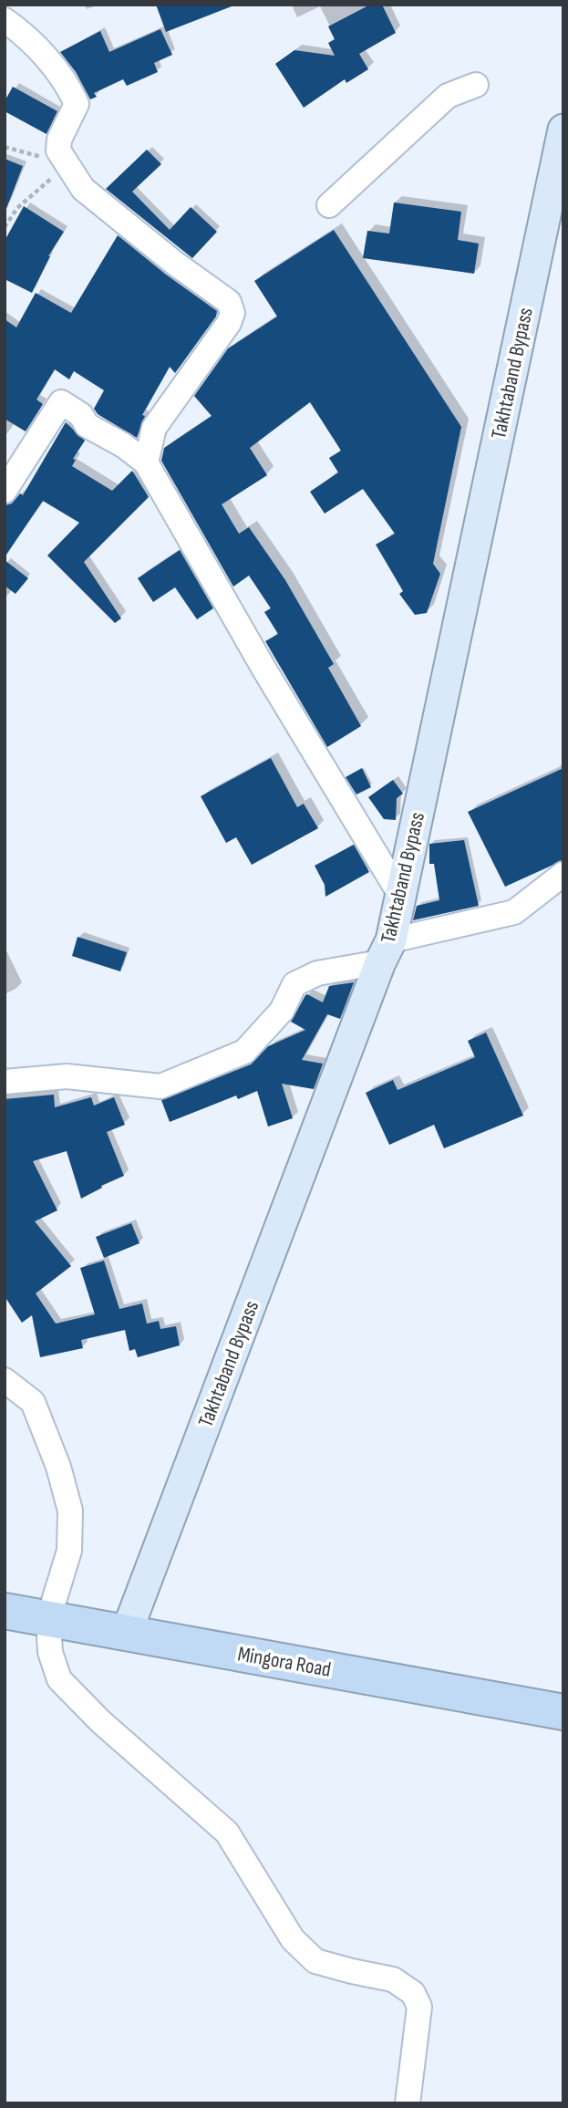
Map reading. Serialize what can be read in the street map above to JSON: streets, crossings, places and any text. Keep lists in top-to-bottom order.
{
  "streets": {
    "highway": ["Mingora Road"],
    "main road": ["Takhtaband Bypass"]
  },
  "crossings": [
    ["Takhtaband Bypass", "Mingora Road"]
  ]
}
